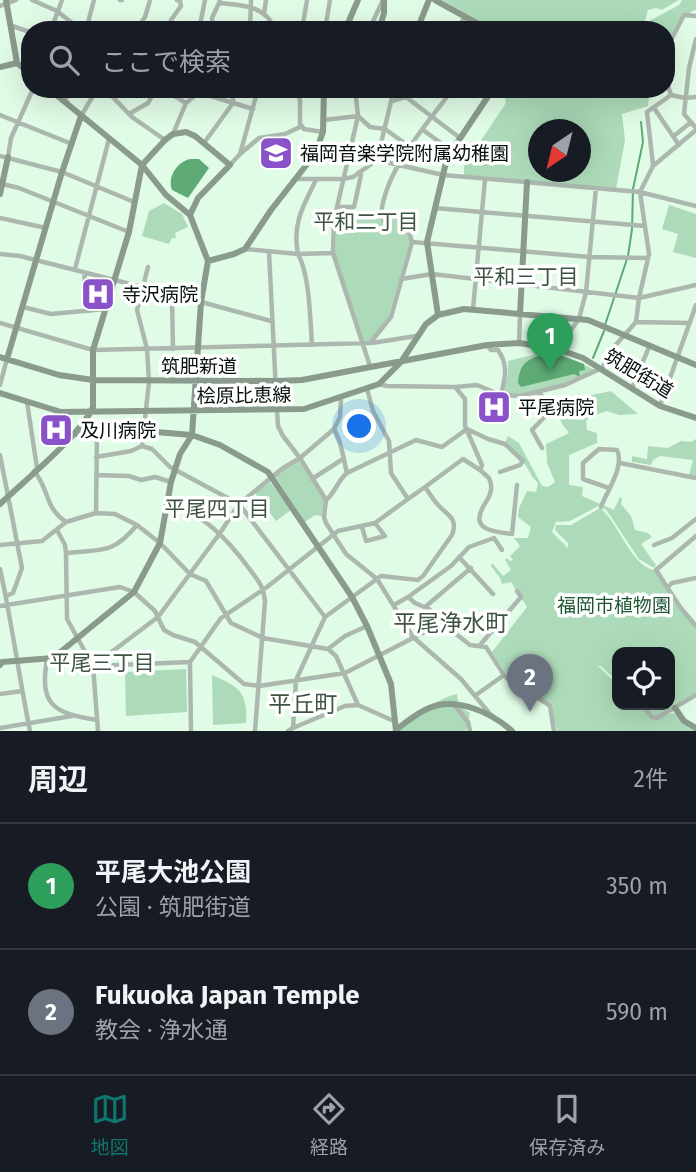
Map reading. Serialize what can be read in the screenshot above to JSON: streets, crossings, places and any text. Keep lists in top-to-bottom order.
{
  "streets": {
    "street": ["筑肥新道", "筑肥街道", "桧原比恵線"]
  },
  "crossings": [
    ["筑肥新道", "筑肥街道"],
    ["筑肥新道", "桧原比恵線"],
    ["筑肥街道", "桧原比恵線"]
  ],
  "districts": [
    "平和二丁目",
    "平和三丁目",
    "平尾四丁目",
    "平尾浄水町",
    "平尾三丁目",
    "平丘町"
  ],
  "parks": ["福岡市植物園"],
  "places": {
    "school or university": ["福岡音楽学院附属幼稚園"],
    "hospital": ["寺沢病院", "平尾病院", "及川病院"]
  },
  "north": "bottom left",
  "page": {
    "search": "ここで検索",
    "pins": ["1", "2"],
    "heading": ["周辺", "2件"],
    "list": [
      {
        "mark": "1",
        "name": "平尾大池公園",
        "note": "公園 · 筑肥街道",
        "value": "350 m"
      },
      {
        "mark": "2",
        "name": "Fukuoka Japan Temple",
        "note": "教会 · 浄水通",
        "value": "590 m"
      }
    ],
    "nav": ["地図", "経路", "保存済み"]
  }
}
